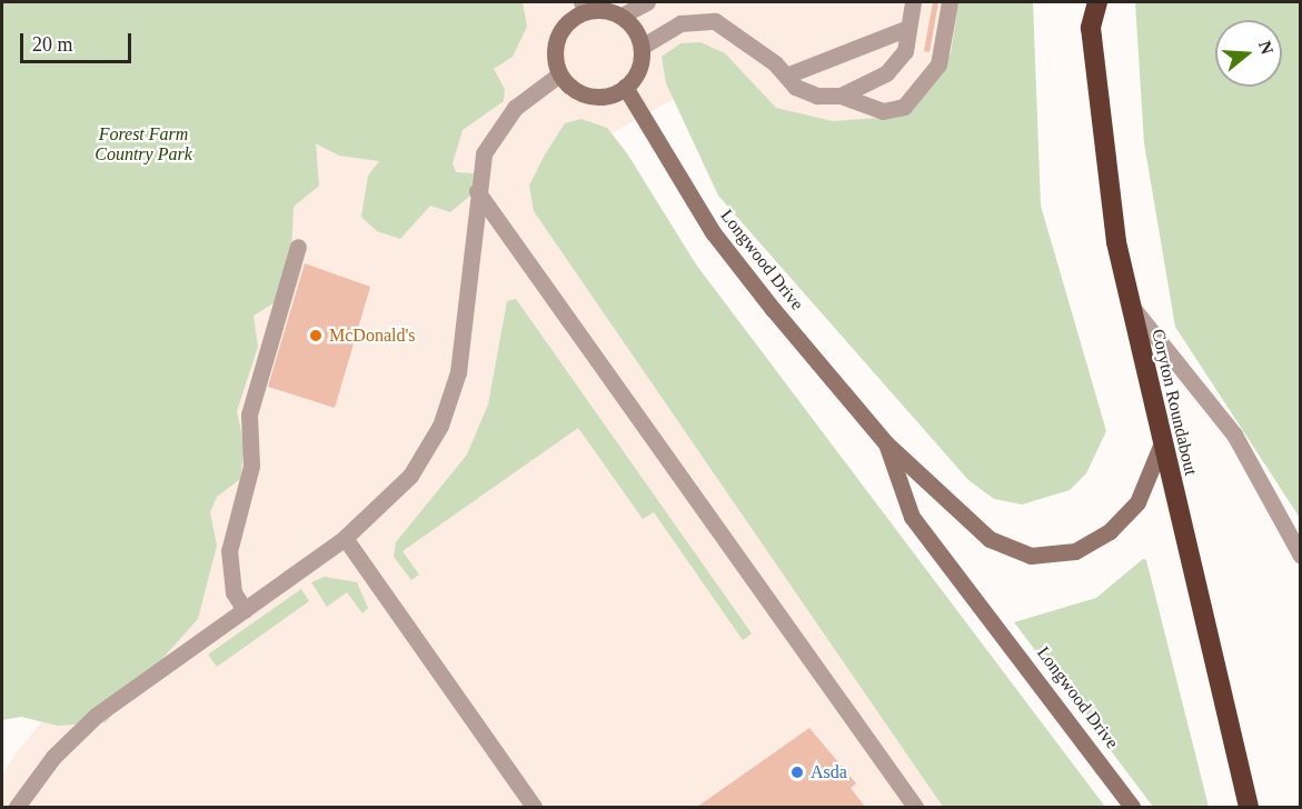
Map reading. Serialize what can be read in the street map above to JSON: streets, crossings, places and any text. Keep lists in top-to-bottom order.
{
  "streets": {
    "highway": ["Coryton Roundabout"],
    "street": ["Longwood Drive"]
  },
  "crossings": [
    ["Longwood Drive", "Coryton Roundabout"]
  ],
  "parks": ["Forest Farm Country Park"],
  "places": ["McDonald's", "Asda"],
  "scale_bar": "20 m",
  "north": "right"
}
